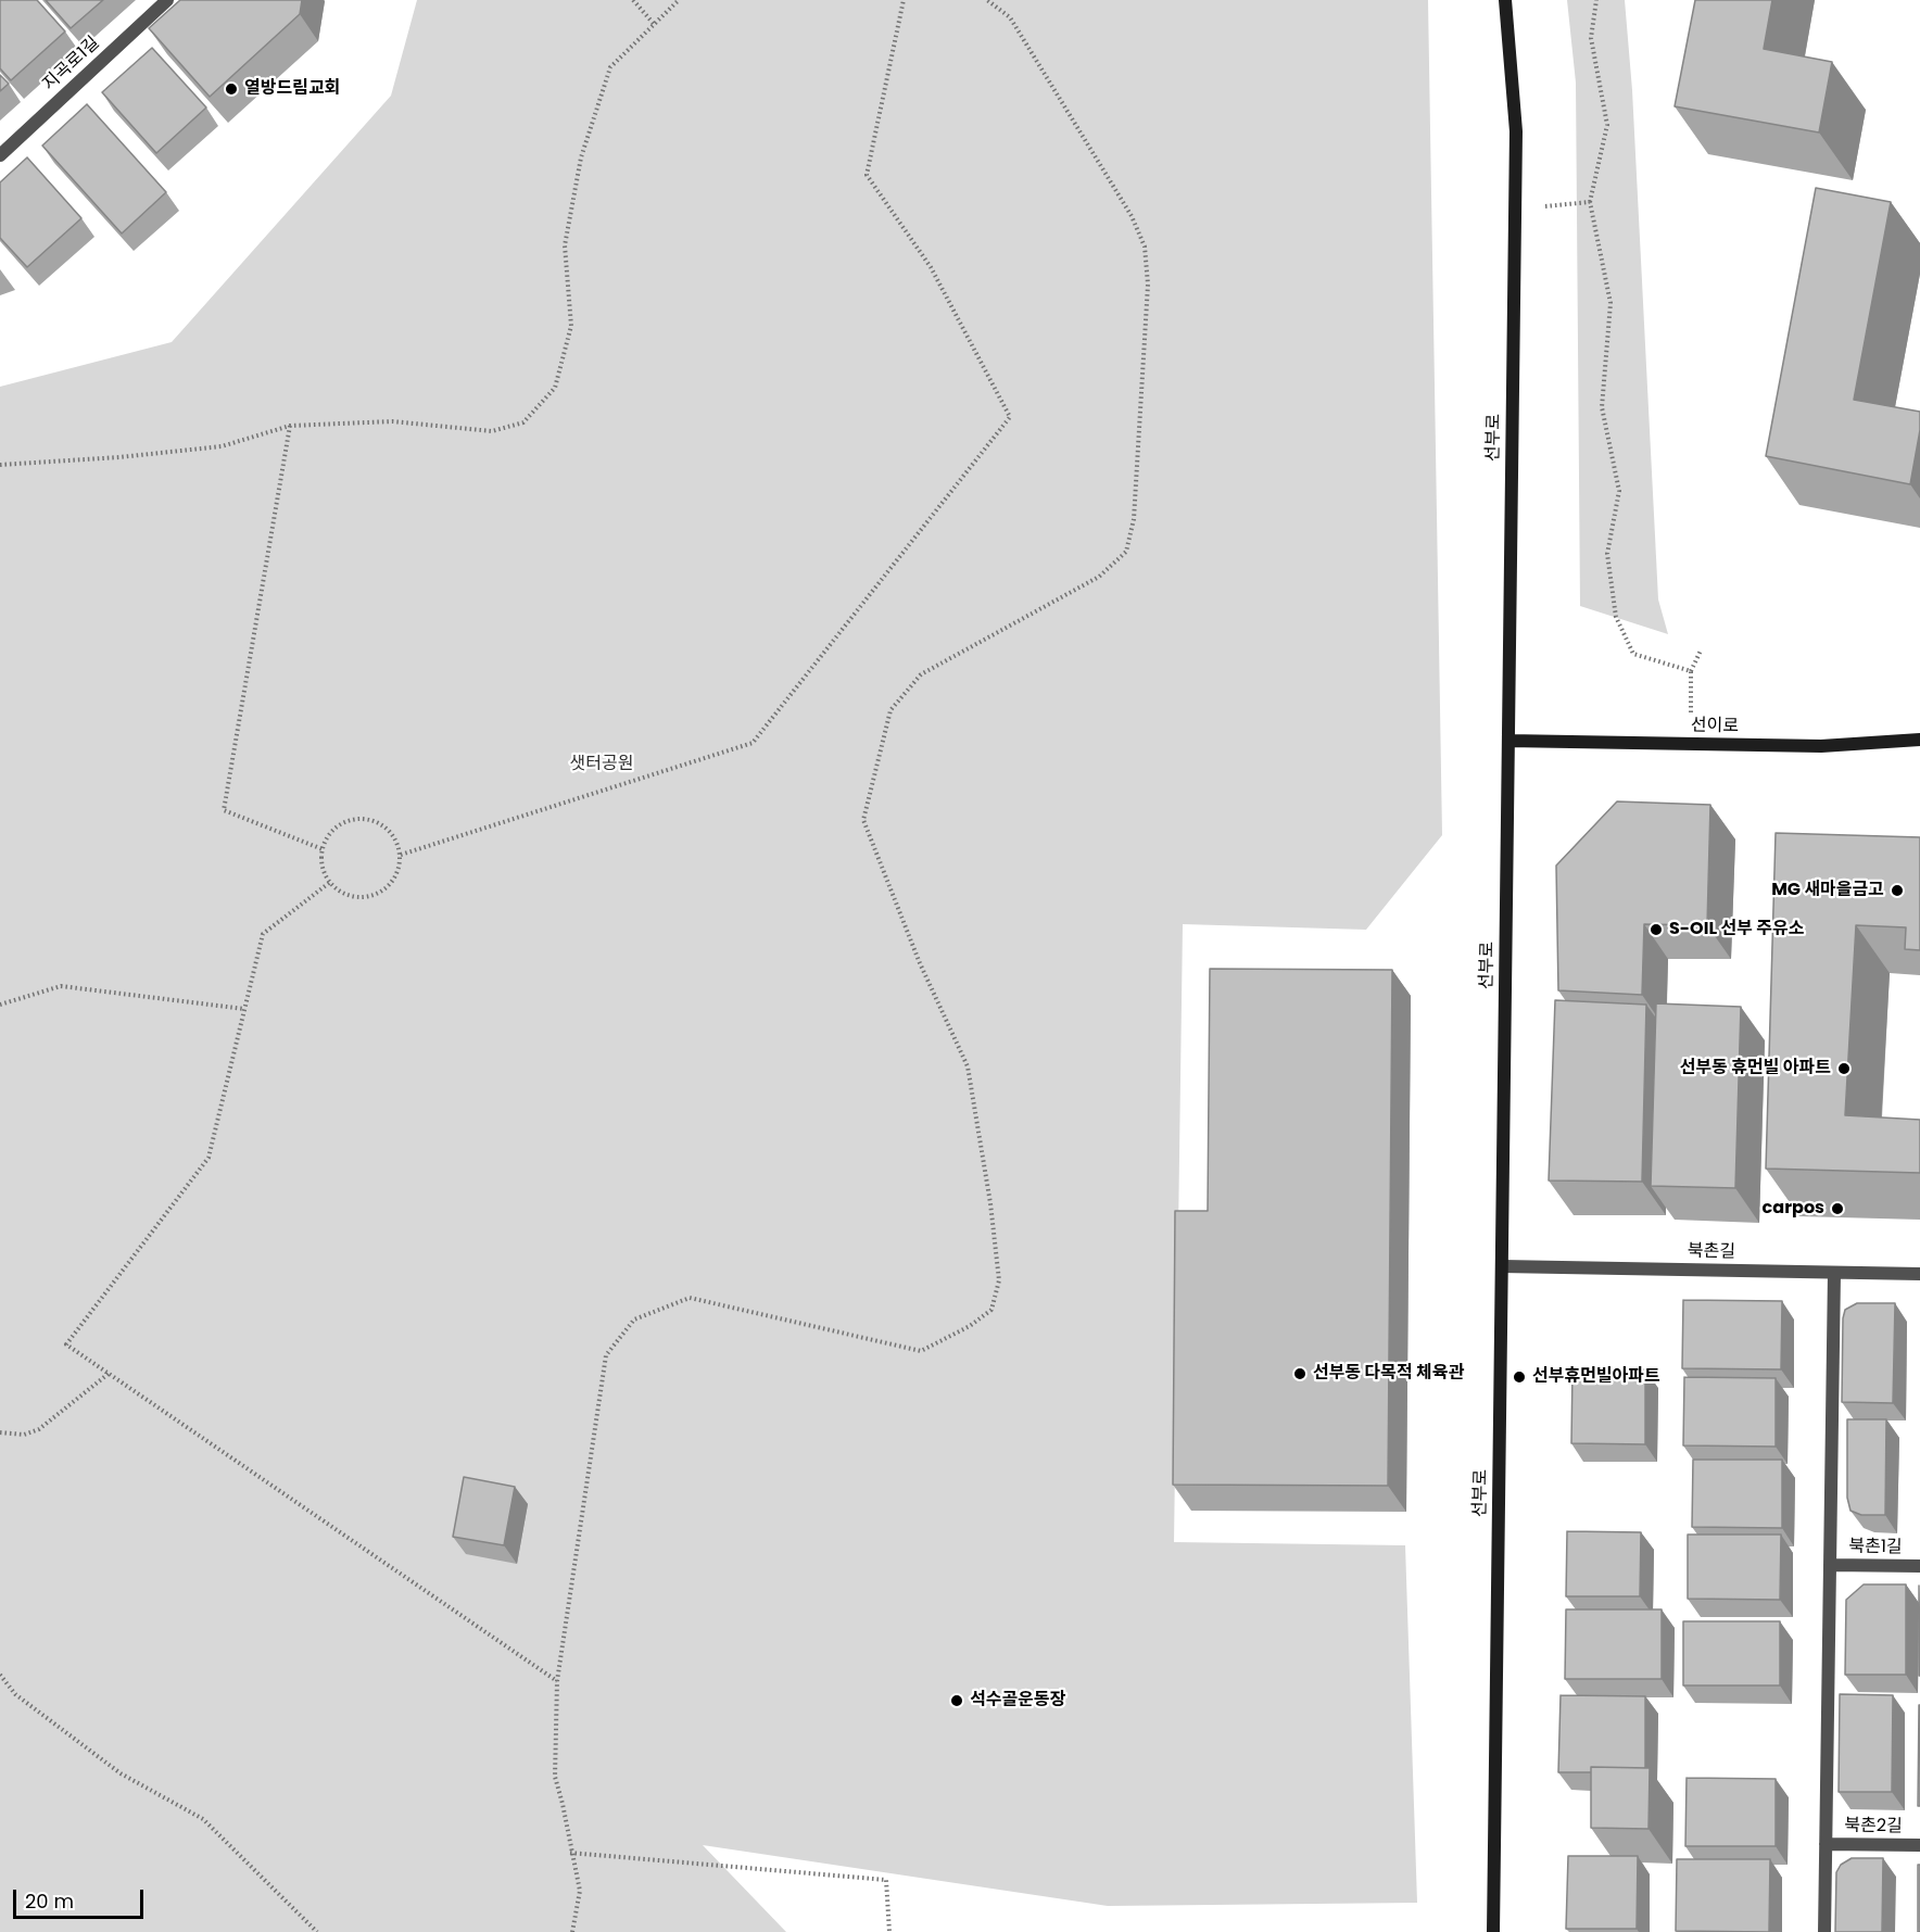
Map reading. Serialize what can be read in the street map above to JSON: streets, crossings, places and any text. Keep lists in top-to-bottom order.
{
  "streets": {
    "main road": ["선부로", "선이로"],
    "street": [
      "지곡로1길",
      "북촌길",
      "북촌1길",
      "북촌2길"
    ]
  },
  "crossings": [
    ["선부로", "선이로"],
    ["선부로", "북촌길"]
  ],
  "parks": ["샛터공원"],
  "places": [
    "열방드림교회",
    "MG 새마을금고",
    "S-OIL 선부 주유소",
    "선부동 휴먼빌 아파트",
    "carpos",
    "선부동 다목적 체육관",
    "선부휴먼빌아파트",
    "석수골운동장"
  ],
  "scale_bar": "20 m"
}
